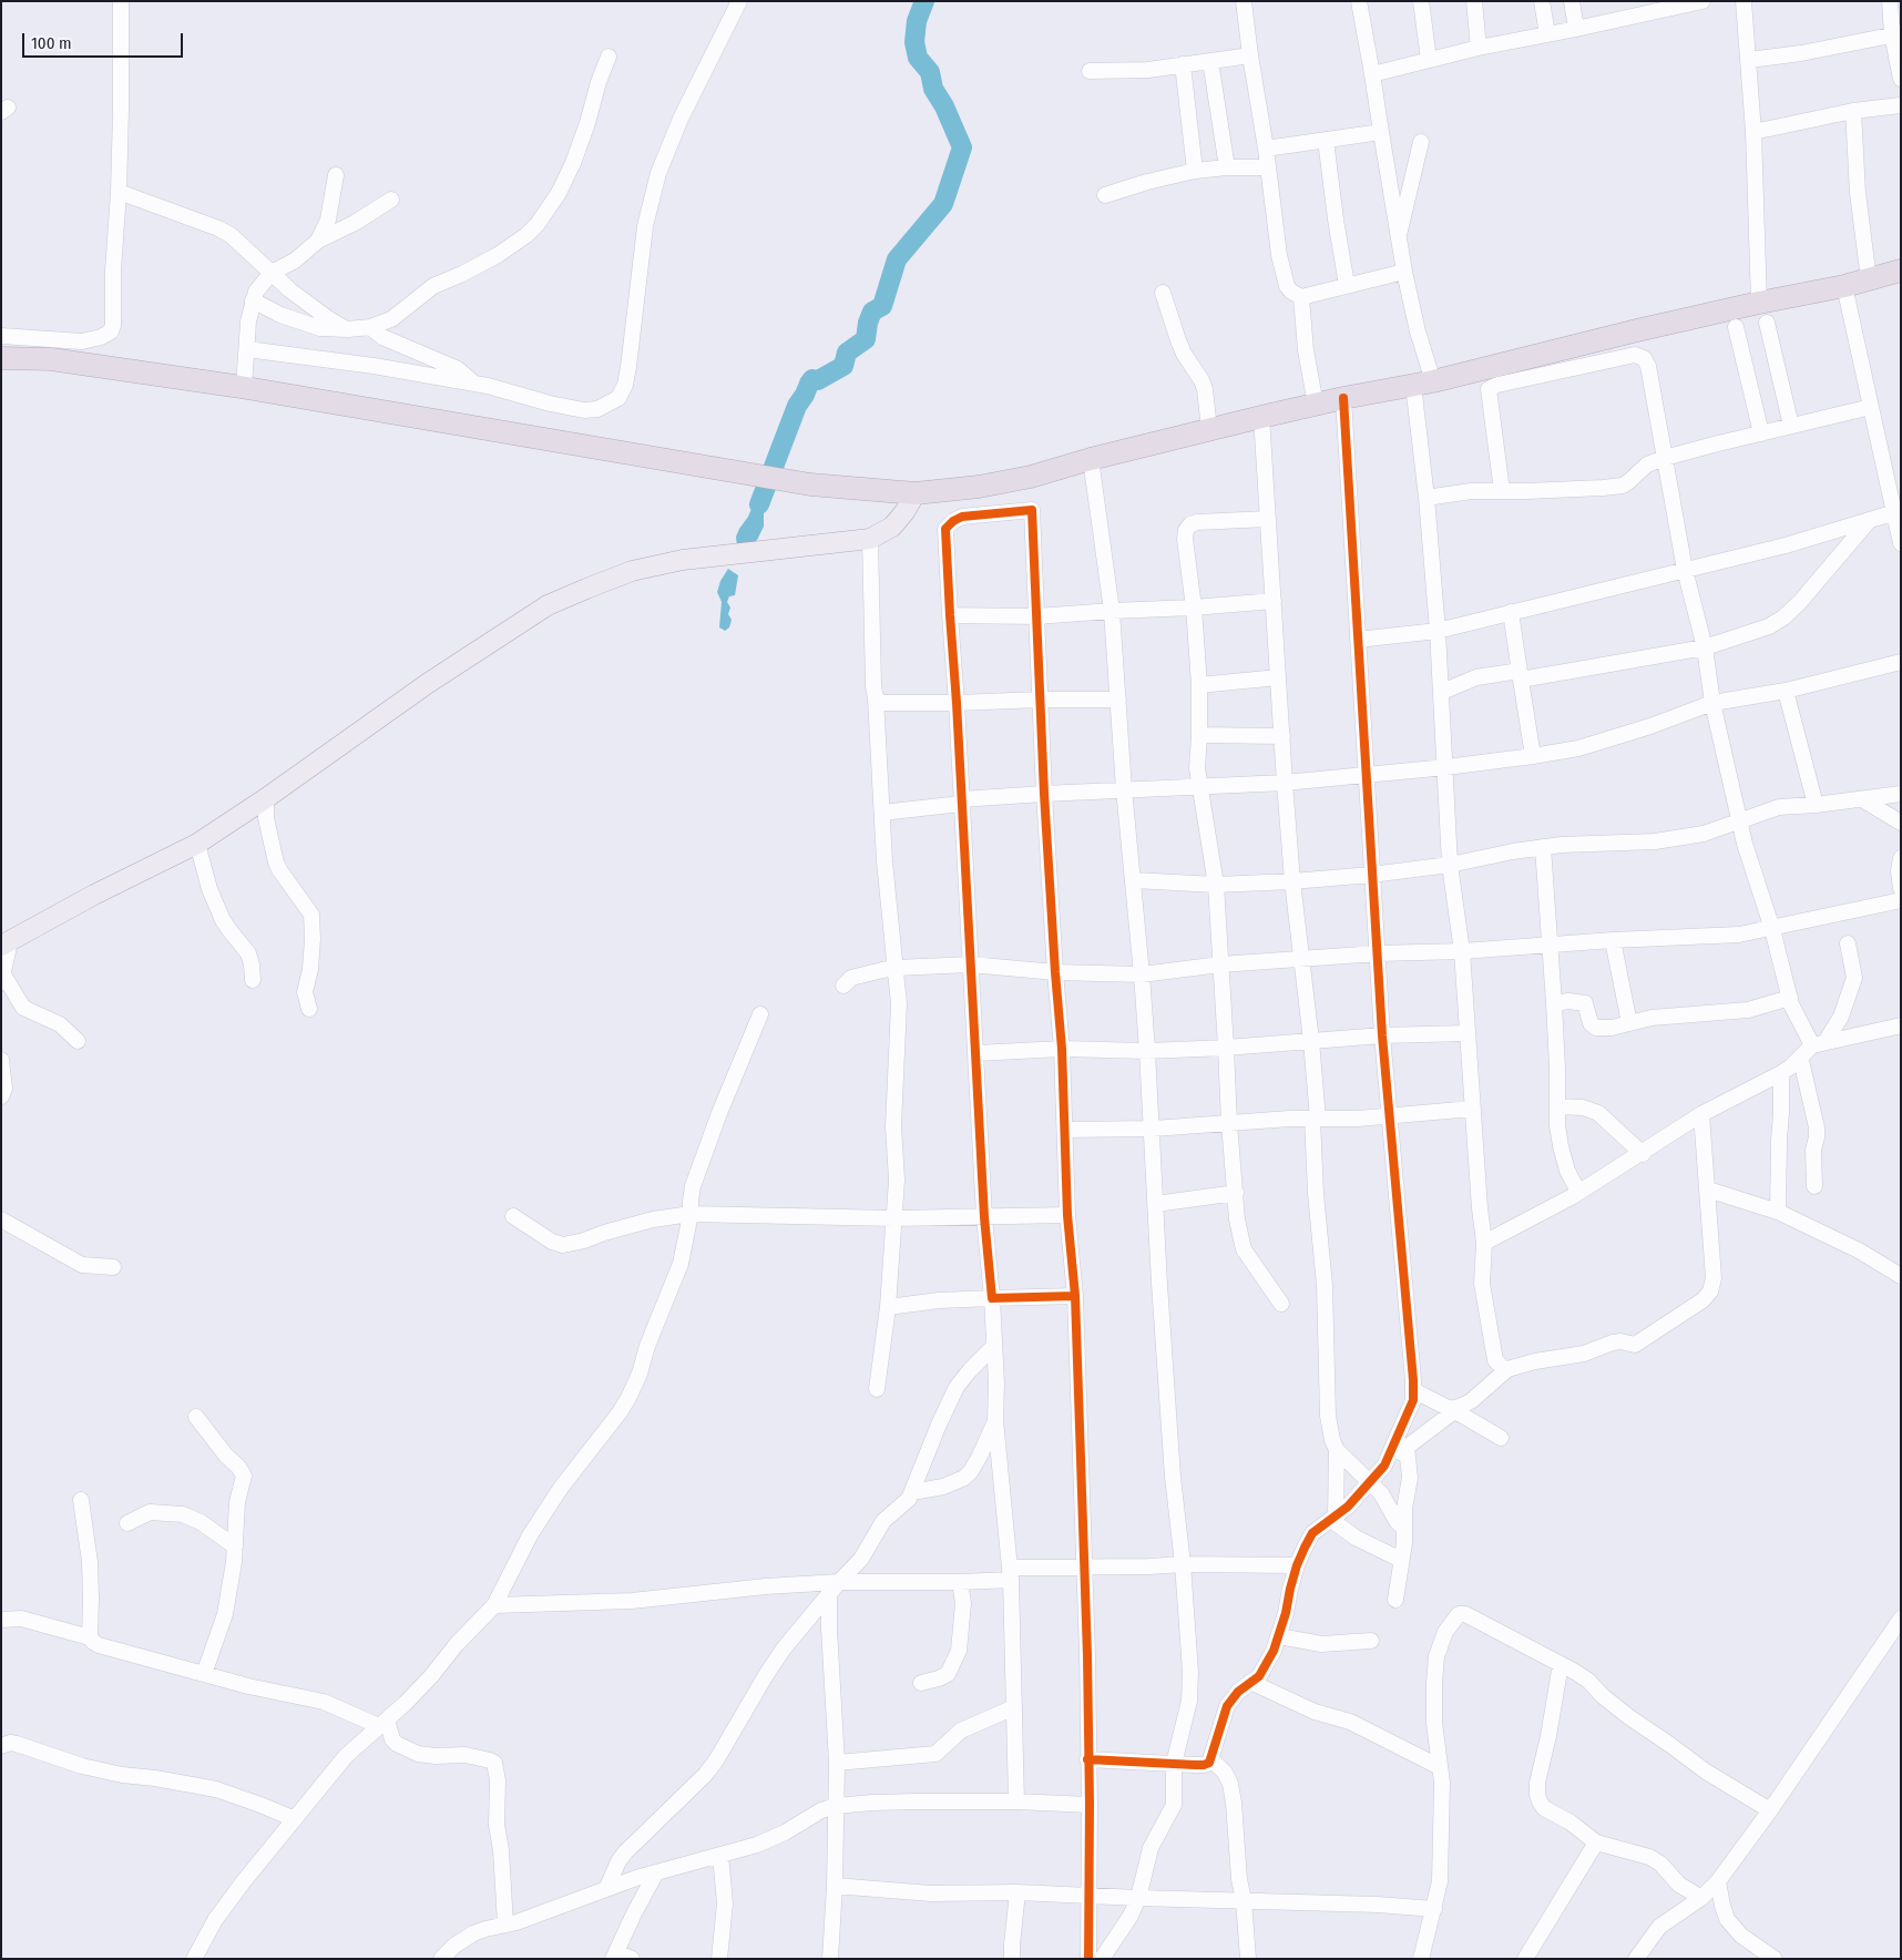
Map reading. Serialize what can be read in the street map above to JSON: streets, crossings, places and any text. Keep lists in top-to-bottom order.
{
  "scale_bar": "100 m"
}
